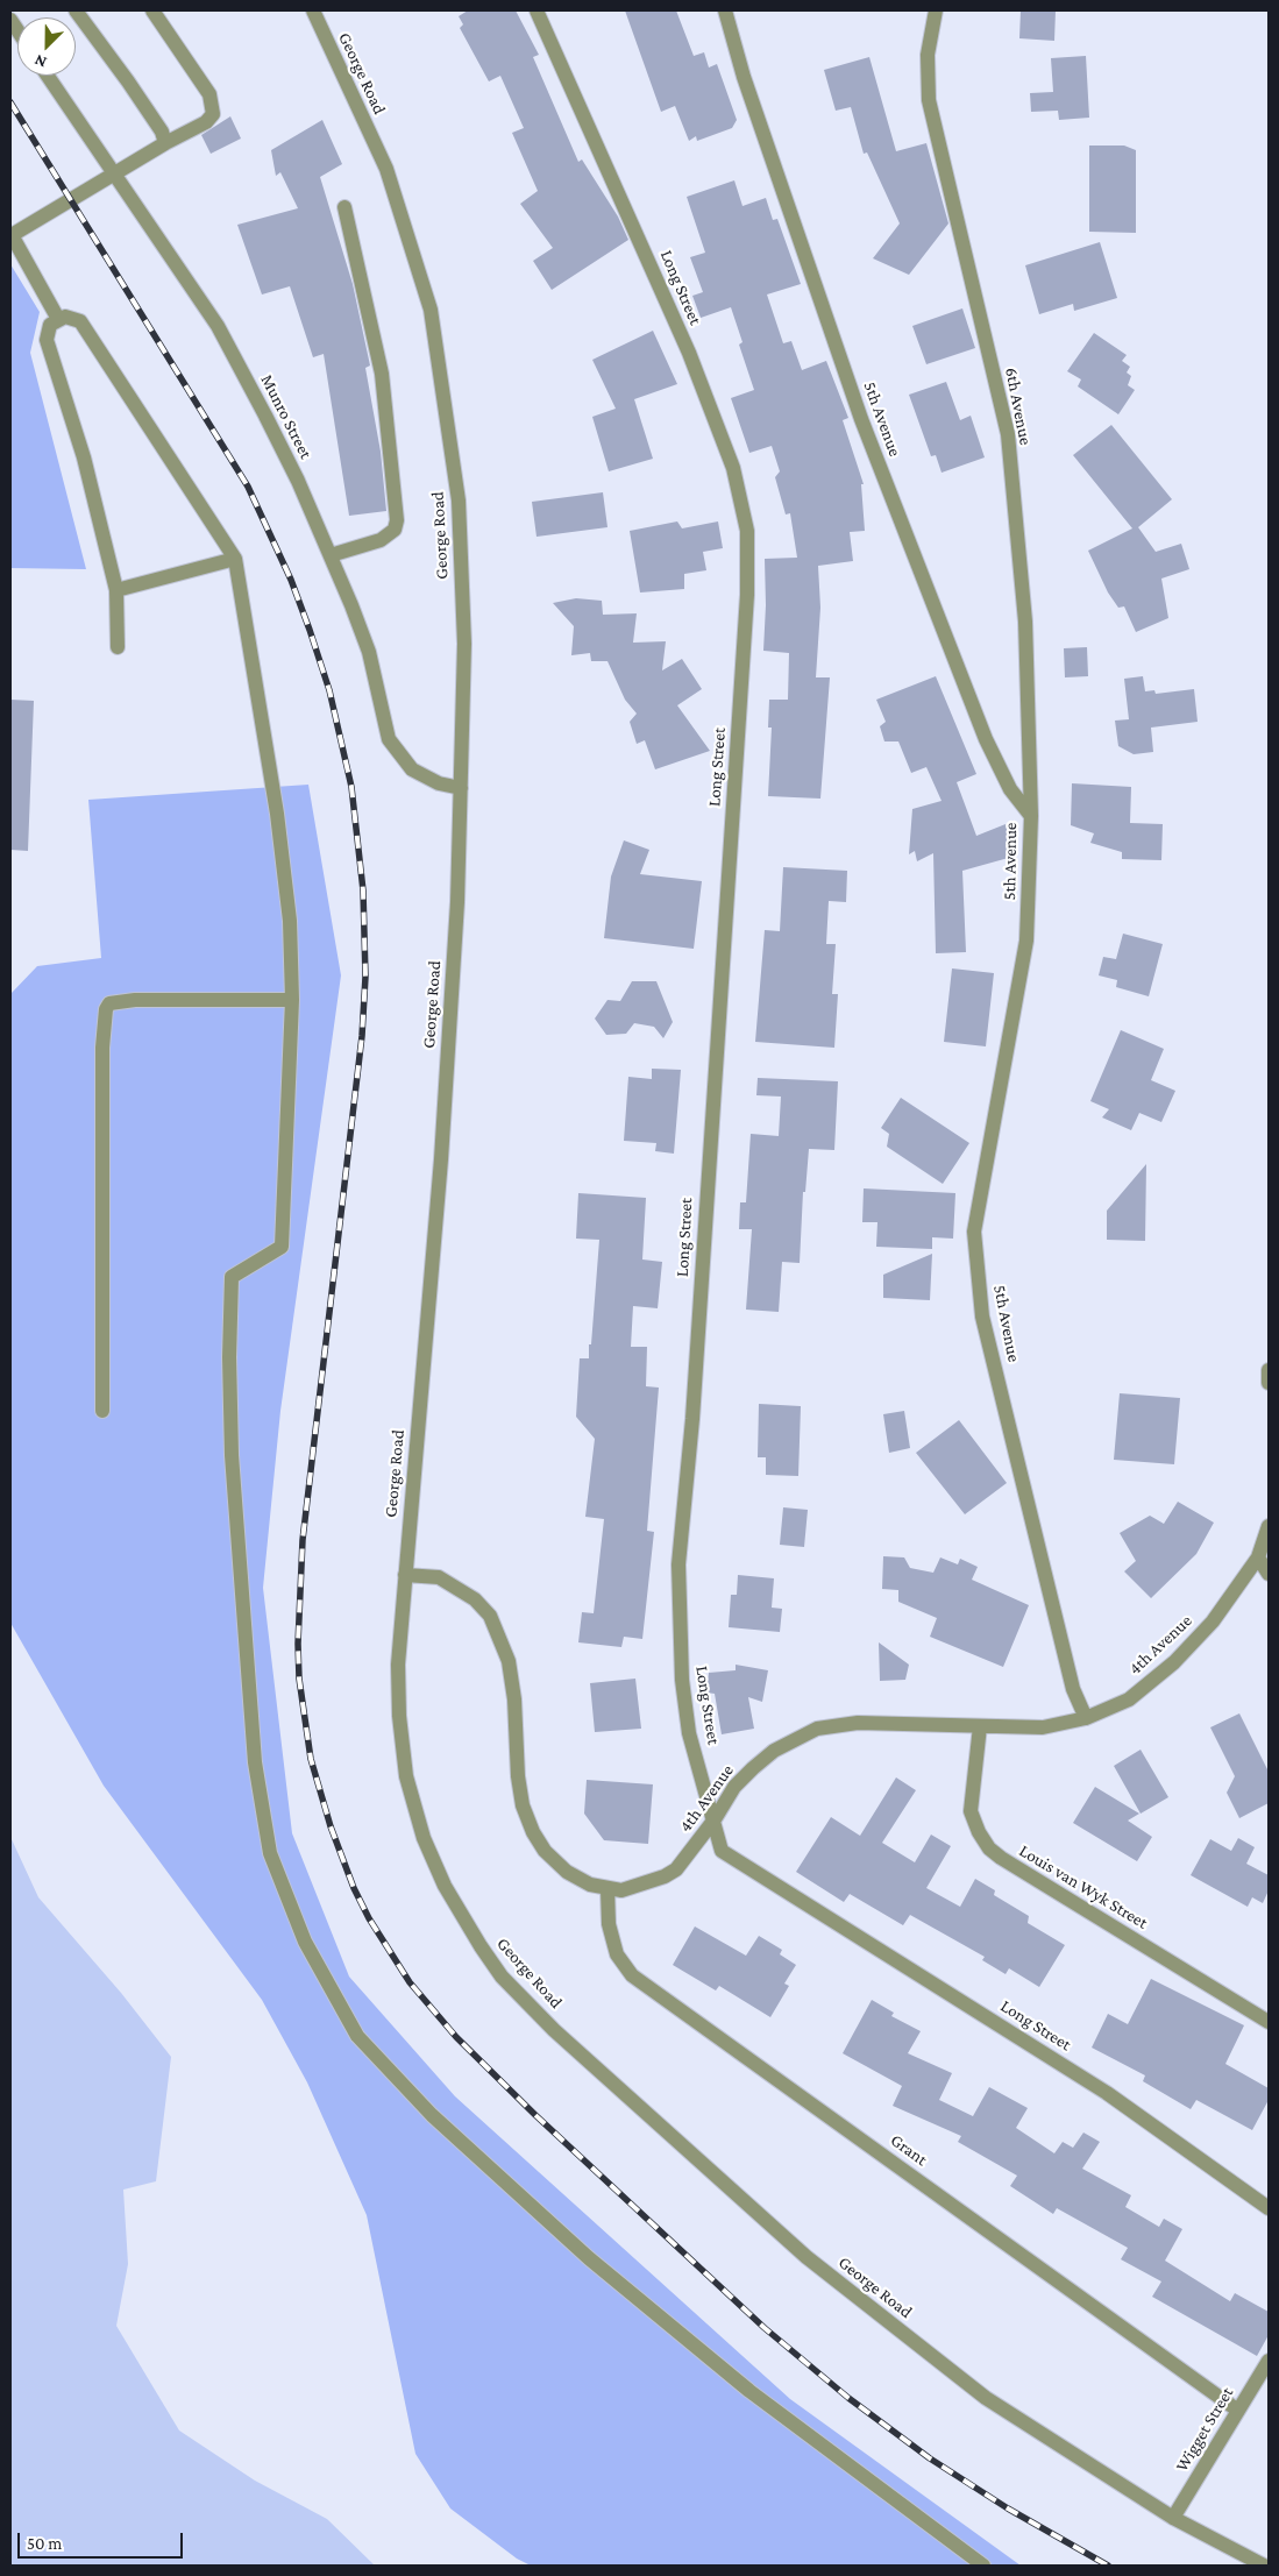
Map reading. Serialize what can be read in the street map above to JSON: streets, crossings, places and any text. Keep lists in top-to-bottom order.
{
  "streets": {
    "street": [
      "George Road",
      "Long Street",
      "6th Avenue",
      "Munro Street",
      "5th Avenue",
      "4th Avenue",
      "Louis van Wyk Street",
      "Grant",
      "Wigget Street"
    ]
  },
  "crossings": [
    ["George Road", "Munro Street"],
    ["George Road", "4th Avenue"],
    ["George Road", "Wigget Street"],
    ["Long Street", "4th Avenue"],
    ["6th Avenue", "5th Avenue"],
    ["5th Avenue", "4th Avenue"],
    ["4th Avenue", "Louis van Wyk Street"],
    ["4th Avenue", "Grant"],
    ["Grant", "Wigget Street"]
  ],
  "scale_bar": "50 m",
  "north": "bottom left"
}
